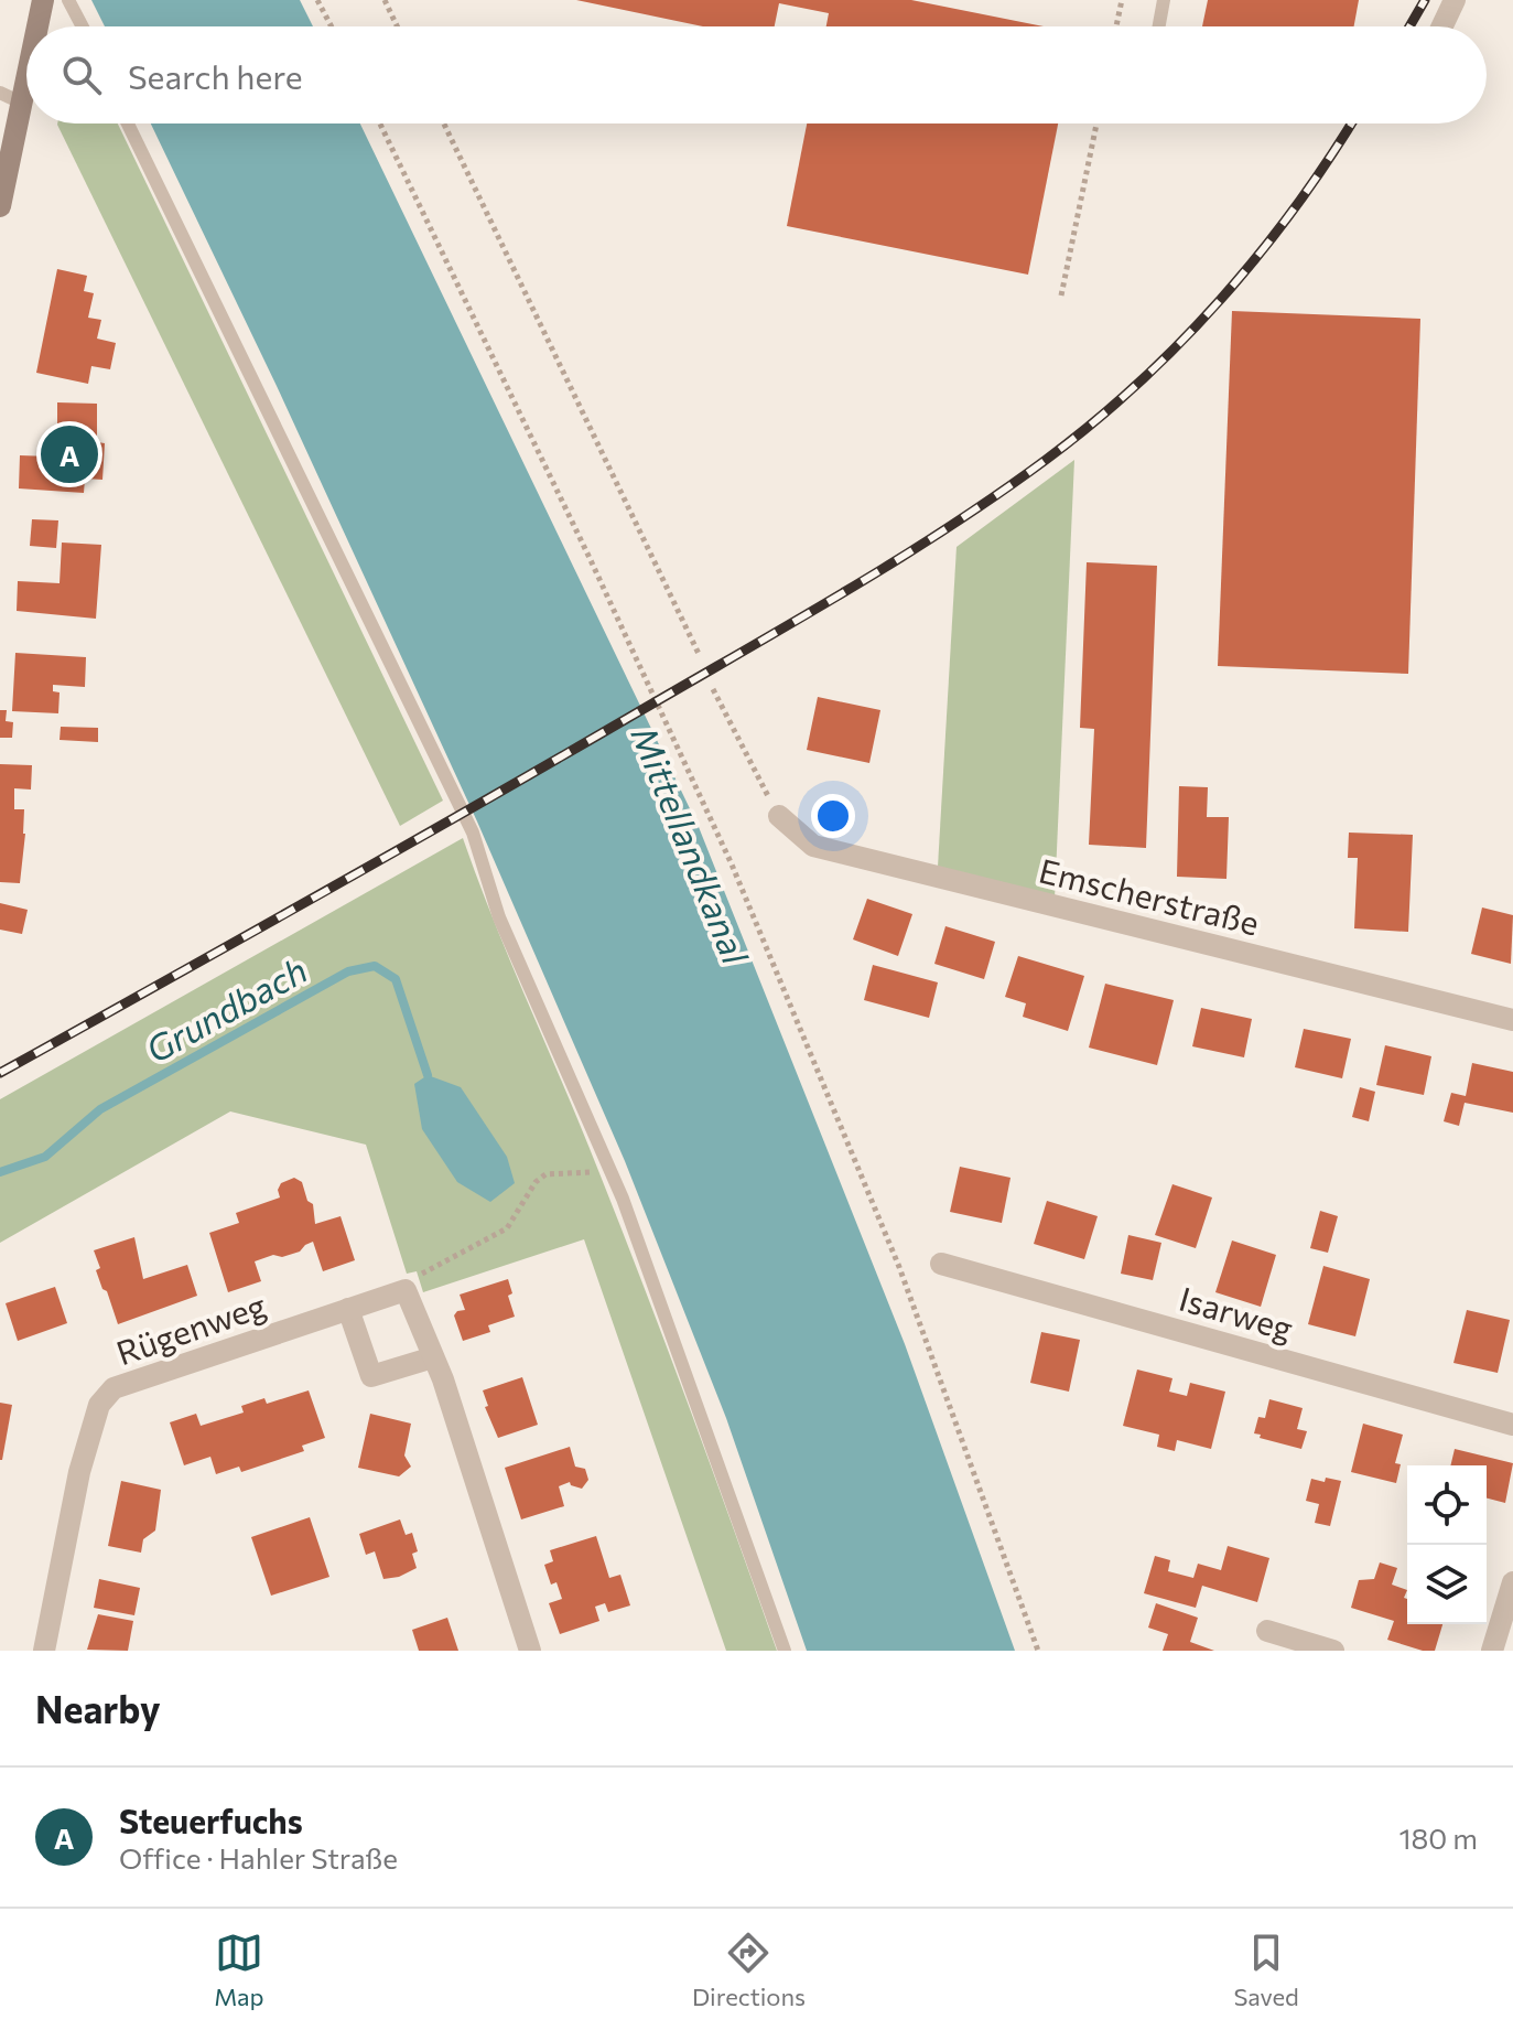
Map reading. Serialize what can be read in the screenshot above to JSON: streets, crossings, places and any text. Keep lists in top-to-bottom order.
{
  "streets": {
    "street": ["Emscherstraße", "Isarweg", "Rügenweg"]
  },
  "water": ["Mittellandkanal", "Grundbach"],
  "page": {
    "search": "Search here",
    "pins": "A",
    "heading": "Nearby",
    "list": [
      {
        "mark": "A",
        "name": "Steuerfuchs",
        "note": "Office · Hahler Straße",
        "value": "180 m"
      }
    ],
    "nav": ["Map", "Directions", "Saved"]
  }
}
